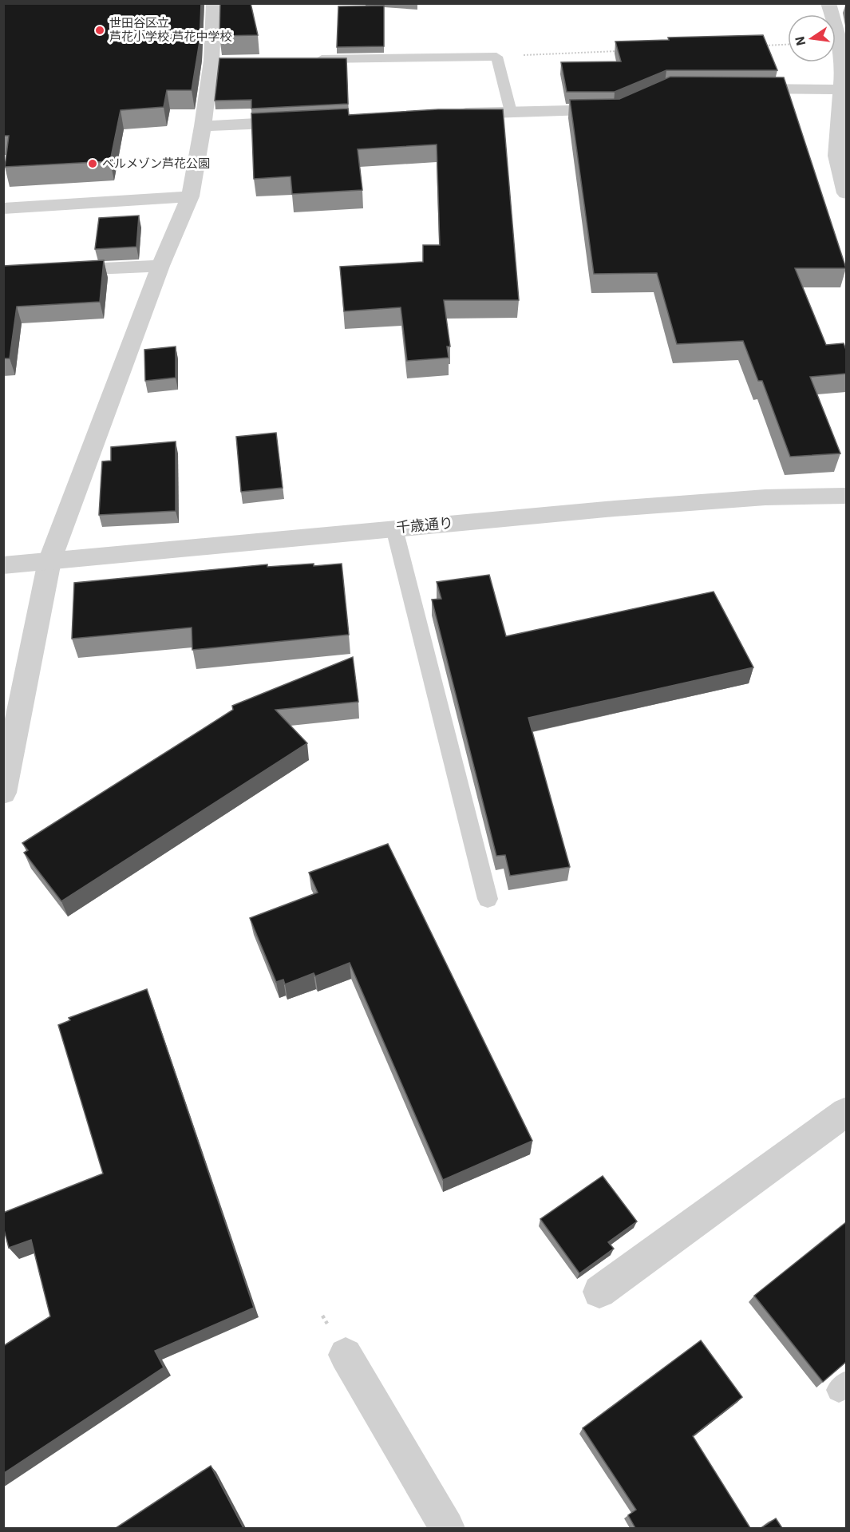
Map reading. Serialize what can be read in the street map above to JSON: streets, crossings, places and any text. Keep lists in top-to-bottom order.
{
  "streets": {
    "street": ["千歳通り"]
  },
  "places": ["世田谷区立 芦花小学校 芦花中学校", "ベルメゾン芦花公園"],
  "north": "left"
}
